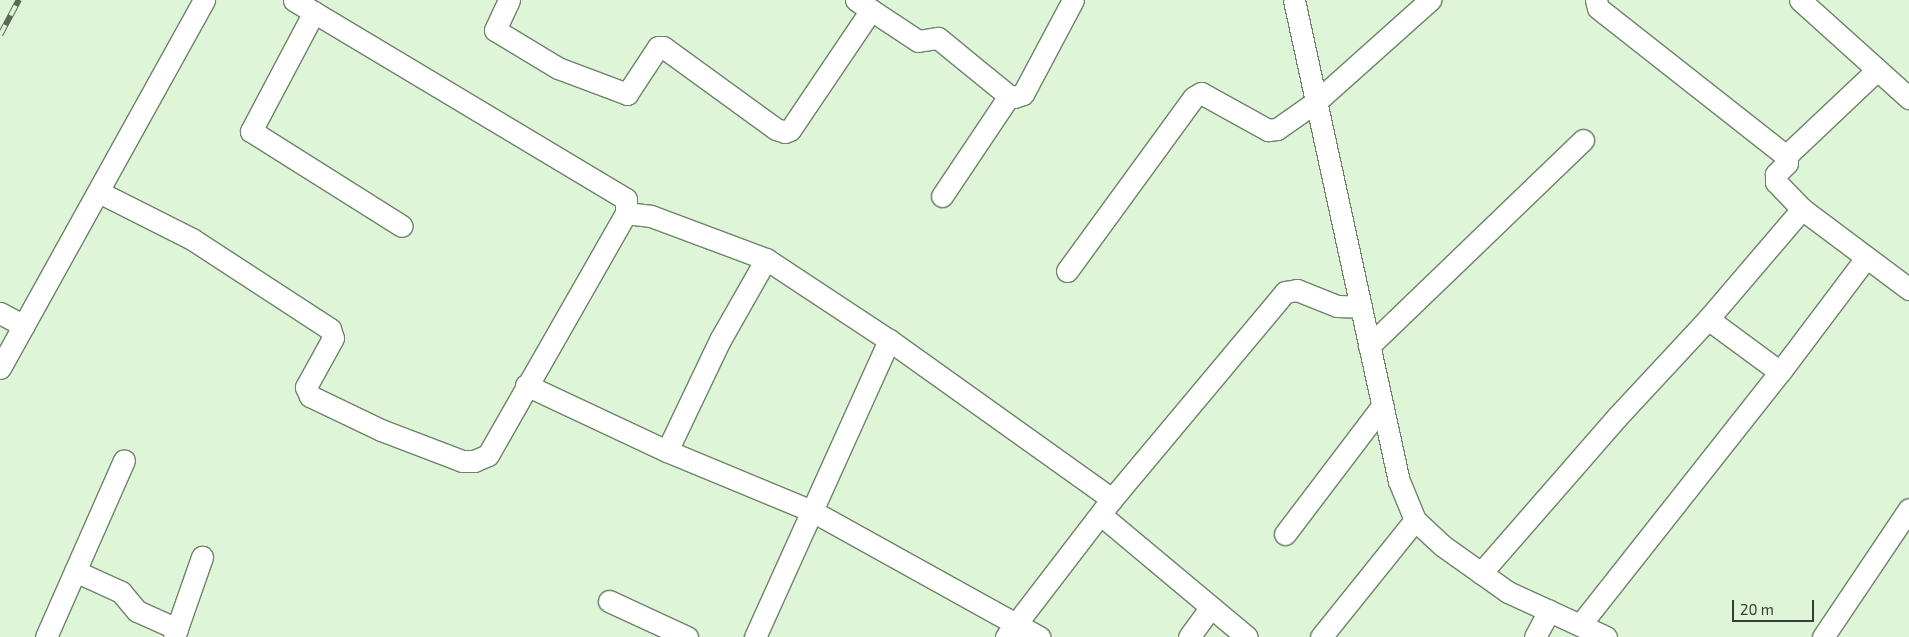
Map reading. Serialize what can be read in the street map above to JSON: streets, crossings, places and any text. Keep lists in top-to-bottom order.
{
  "scale_bar": "20 m"
}
